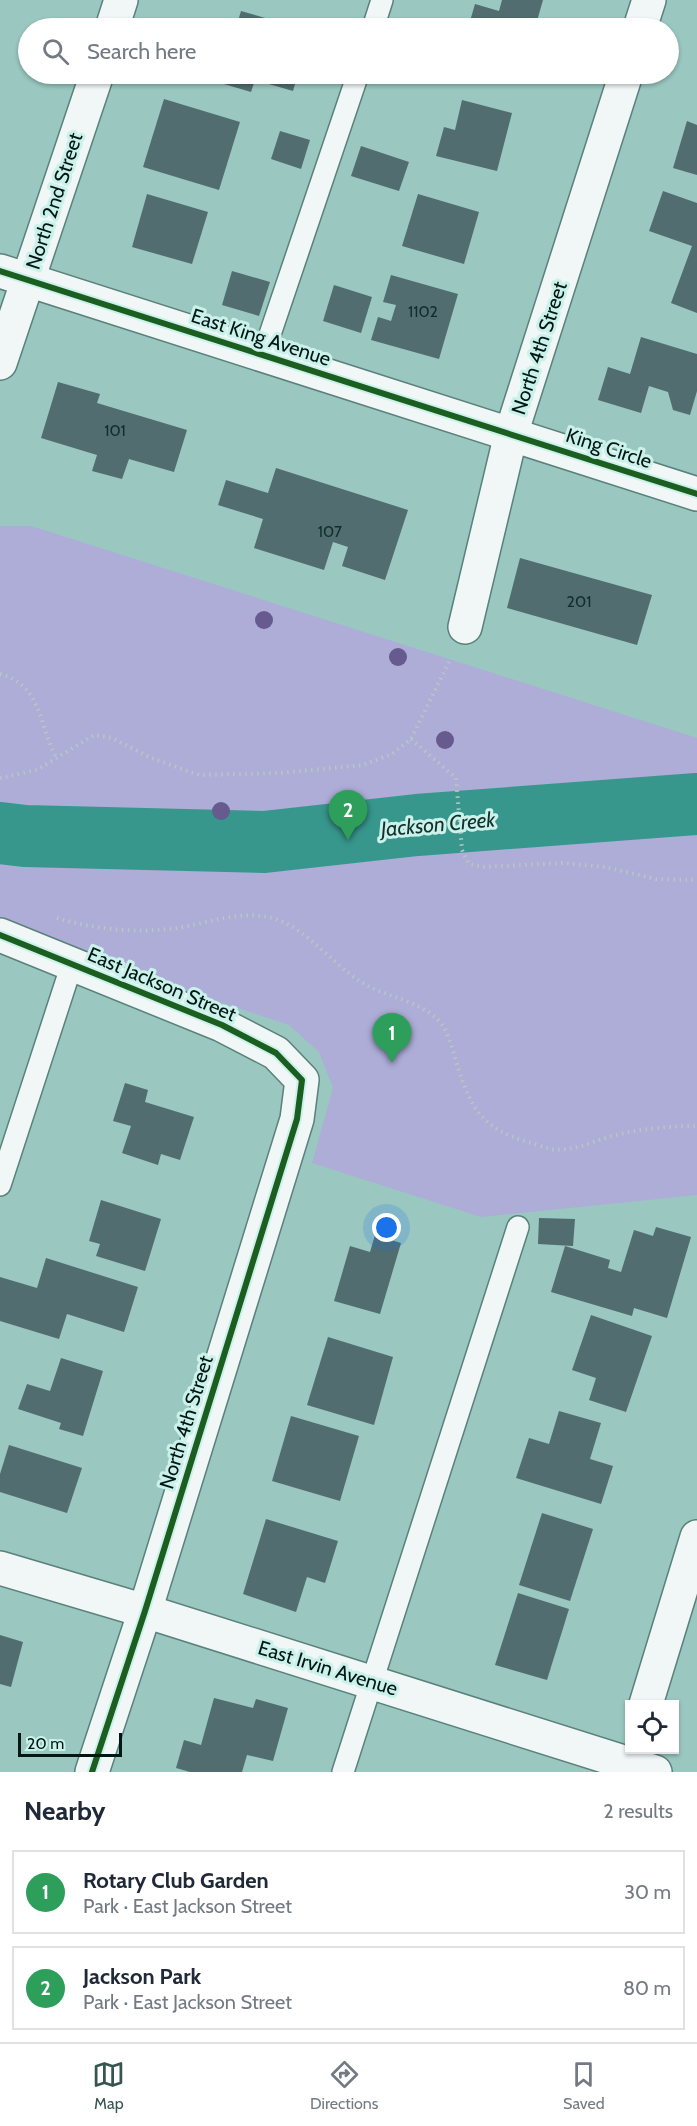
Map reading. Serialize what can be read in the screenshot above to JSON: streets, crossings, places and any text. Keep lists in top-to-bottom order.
{
  "streets": {
    "street": [
      "North 2nd Street",
      "East King Avenue",
      "North 4th Street",
      "King Circle",
      "East Jackson Street",
      "East Irvin Avenue"
    ]
  },
  "crossings": [
    ["North 2nd Street", "East King Avenue"],
    ["East King Avenue", "North 4th Street"],
    ["East King Avenue", "King Circle"],
    ["North 4th Street", "King Circle"],
    ["North 4th Street", "East Jackson Street"],
    ["North 4th Street", "East Irvin Avenue"]
  ],
  "water": ["Jackson Creek"],
  "house_numbers": [
    "1102",
    "101",
    "107",
    "201"
  ],
  "scale_bar": "20 m",
  "page": {
    "search": "Search here",
    "pins": ["2", "1"],
    "scale": "20 m",
    "heading": ["Nearby", "2 results"],
    "list": [
      {
        "mark": "1",
        "name": "Rotary Club Garden",
        "note": "Park · East Jackson Street",
        "value": "30 m"
      },
      {
        "mark": "2",
        "name": "Jackson Park",
        "note": "Park · East Jackson Street",
        "value": "80 m"
      }
    ],
    "nav": ["Map", "Directions", "Saved"]
  }
}
